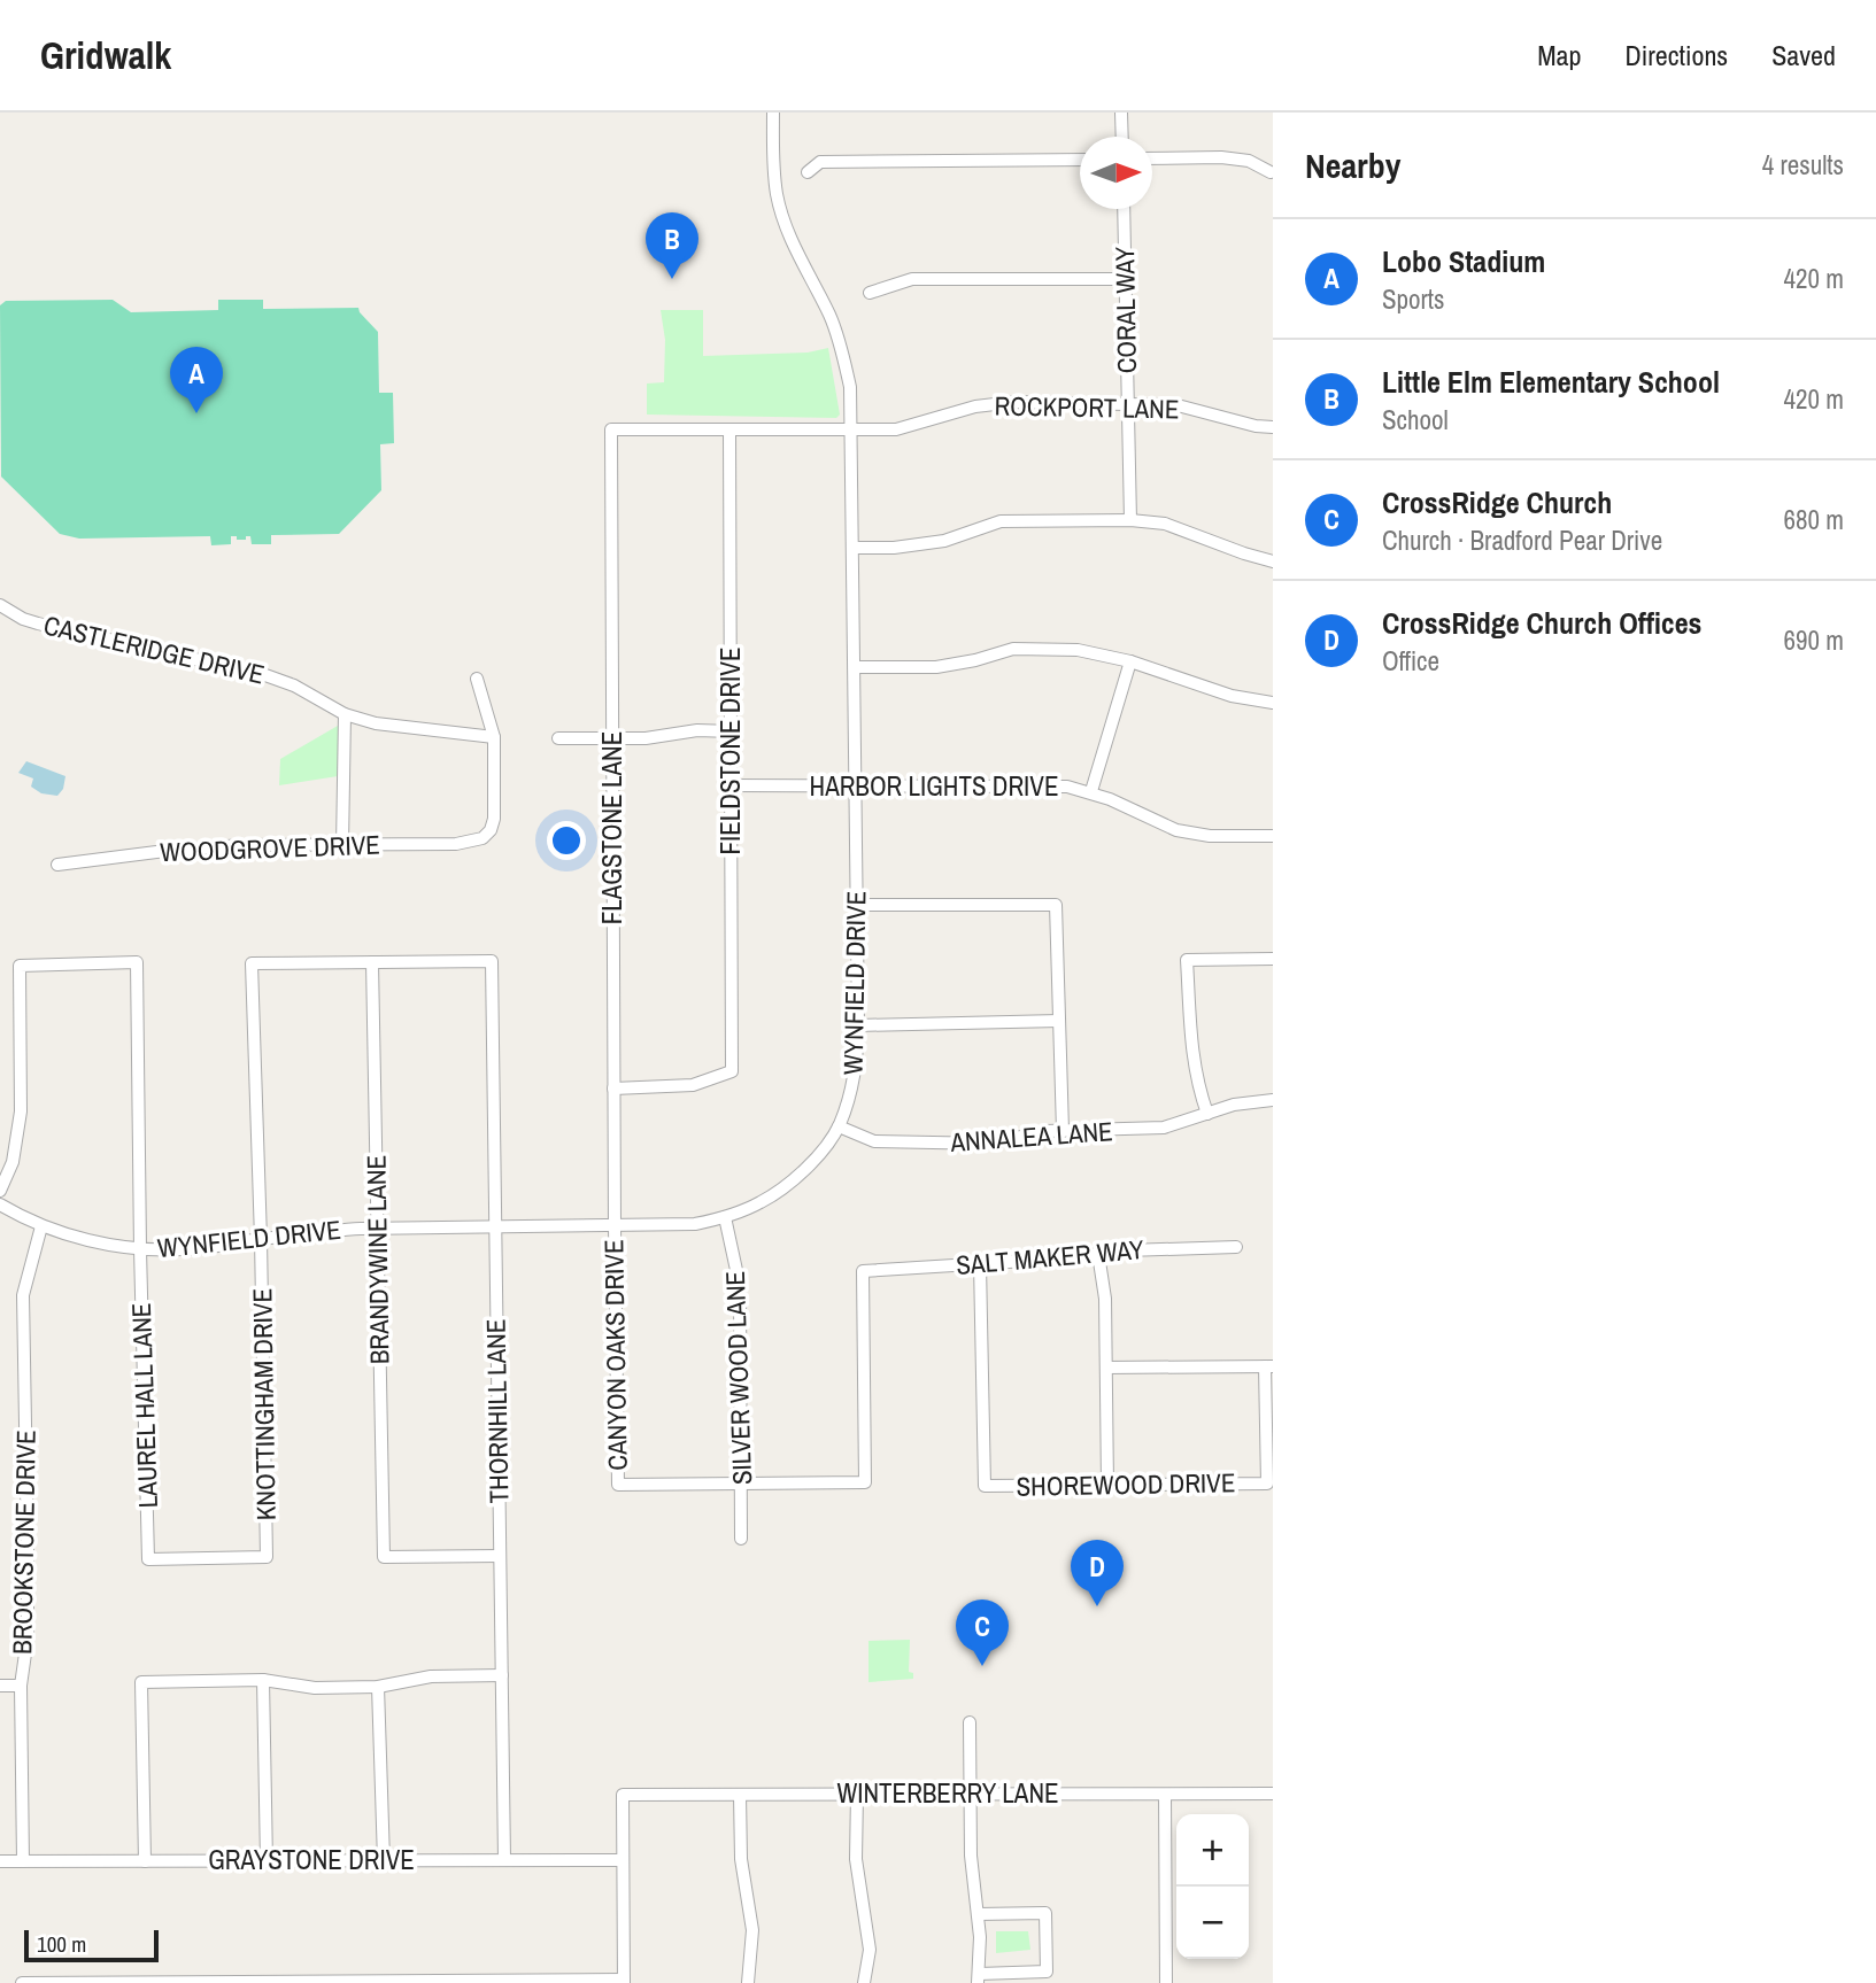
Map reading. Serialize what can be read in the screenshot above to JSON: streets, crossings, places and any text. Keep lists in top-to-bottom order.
{
  "streets": {
    "street": [
      "CORAL WAY",
      "ROCKPORT LANE",
      "CASTLERIDGE DRIVE",
      "FIELDSTONE DRIVE",
      "HARBOR LIGHTS DRIVE",
      "FLAGSTONE LANE",
      "WOODGROVE DRIVE",
      "WYNFIELD DRIVE",
      "ANNALEA LANE",
      "SALT MAKER WAY",
      "BRANDYWINE LANE",
      "CANYON OAKS DRIVE",
      "SILVER WOOD LANE",
      "KNOTTINGHAM DRIVE",
      "LAUREL HALL LANE",
      "THORNHILL LANE",
      "SHOREWOOD DRIVE",
      "BROOKSTONE DRIVE",
      "WINTERBERRY LANE",
      "GRAYSTONE DRIVE"
    ]
  },
  "crossings": [
    ["CORAL WAY", "ROCKPORT LANE"],
    ["ROCKPORT LANE", "FIELDSTONE DRIVE"],
    ["ROCKPORT LANE", "FLAGSTONE LANE"],
    ["ROCKPORT LANE", "WYNFIELD DRIVE"],
    ["CASTLERIDGE DRIVE", "WOODGROVE DRIVE"],
    ["FIELDSTONE DRIVE", "HARBOR LIGHTS DRIVE"],
    ["FIELDSTONE DRIVE", "FLAGSTONE LANE"],
    ["HARBOR LIGHTS DRIVE", "WYNFIELD DRIVE"],
    ["FLAGSTONE LANE", "WYNFIELD DRIVE"],
    ["FLAGSTONE LANE", "CANYON OAKS DRIVE"],
    ["WYNFIELD DRIVE", "ANNALEA LANE"],
    ["WYNFIELD DRIVE", "BRANDYWINE LANE"],
    ["WYNFIELD DRIVE", "CANYON OAKS DRIVE"],
    ["WYNFIELD DRIVE", "SILVER WOOD LANE"],
    ["WYNFIELD DRIVE", "KNOTTINGHAM DRIVE"],
    ["WYNFIELD DRIVE", "LAUREL HALL LANE"],
    ["WYNFIELD DRIVE", "THORNHILL LANE"],
    ["WYNFIELD DRIVE", "BROOKSTONE DRIVE"],
    ["SALT MAKER WAY", "CANYON OAKS DRIVE"],
    ["SALT MAKER WAY", "SILVER WOOD LANE"],
    ["SALT MAKER WAY", "SHOREWOOD DRIVE"],
    ["BRANDYWINE LANE", "KNOTTINGHAM DRIVE"],
    ["BRANDYWINE LANE", "THORNHILL LANE"],
    ["CANYON OAKS DRIVE", "SILVER WOOD LANE"],
    ["KNOTTINGHAM DRIVE", "LAUREL HALL LANE"],
    ["KNOTTINGHAM DRIVE", "THORNHILL LANE"],
    ["THORNHILL LANE", "GRAYSTONE DRIVE"],
    ["BROOKSTONE DRIVE", "GRAYSTONE DRIVE"],
    ["WINTERBERRY LANE", "GRAYSTONE DRIVE"]
  ],
  "scale_bar": "100 m",
  "north": "right",
  "page": {
    "header": "Gridwalk",
    "nav": ["Map", "Directions", "Saved"],
    "heading": ["Nearby", "4 results"],
    "pins": [
      "B",
      "A",
      "D",
      "C"
    ],
    "list": [
      {
        "mark": "A",
        "name": "Lobo Stadium",
        "note": "Sports",
        "value": "420 m"
      },
      {
        "mark": "B",
        "name": "Little Elm Elementary School",
        "note": "School",
        "value": "420 m"
      },
      {
        "mark": "C",
        "name": "CrossRidge Church",
        "note": "Church · Bradford Pear Drive",
        "value": "680 m"
      },
      {
        "mark": "D",
        "name": "CrossRidge Church Offices",
        "note": "Office",
        "value": "690 m"
      }
    ],
    "map_buttons": ["+", "−"],
    "scale": "100 m"
  }
}
